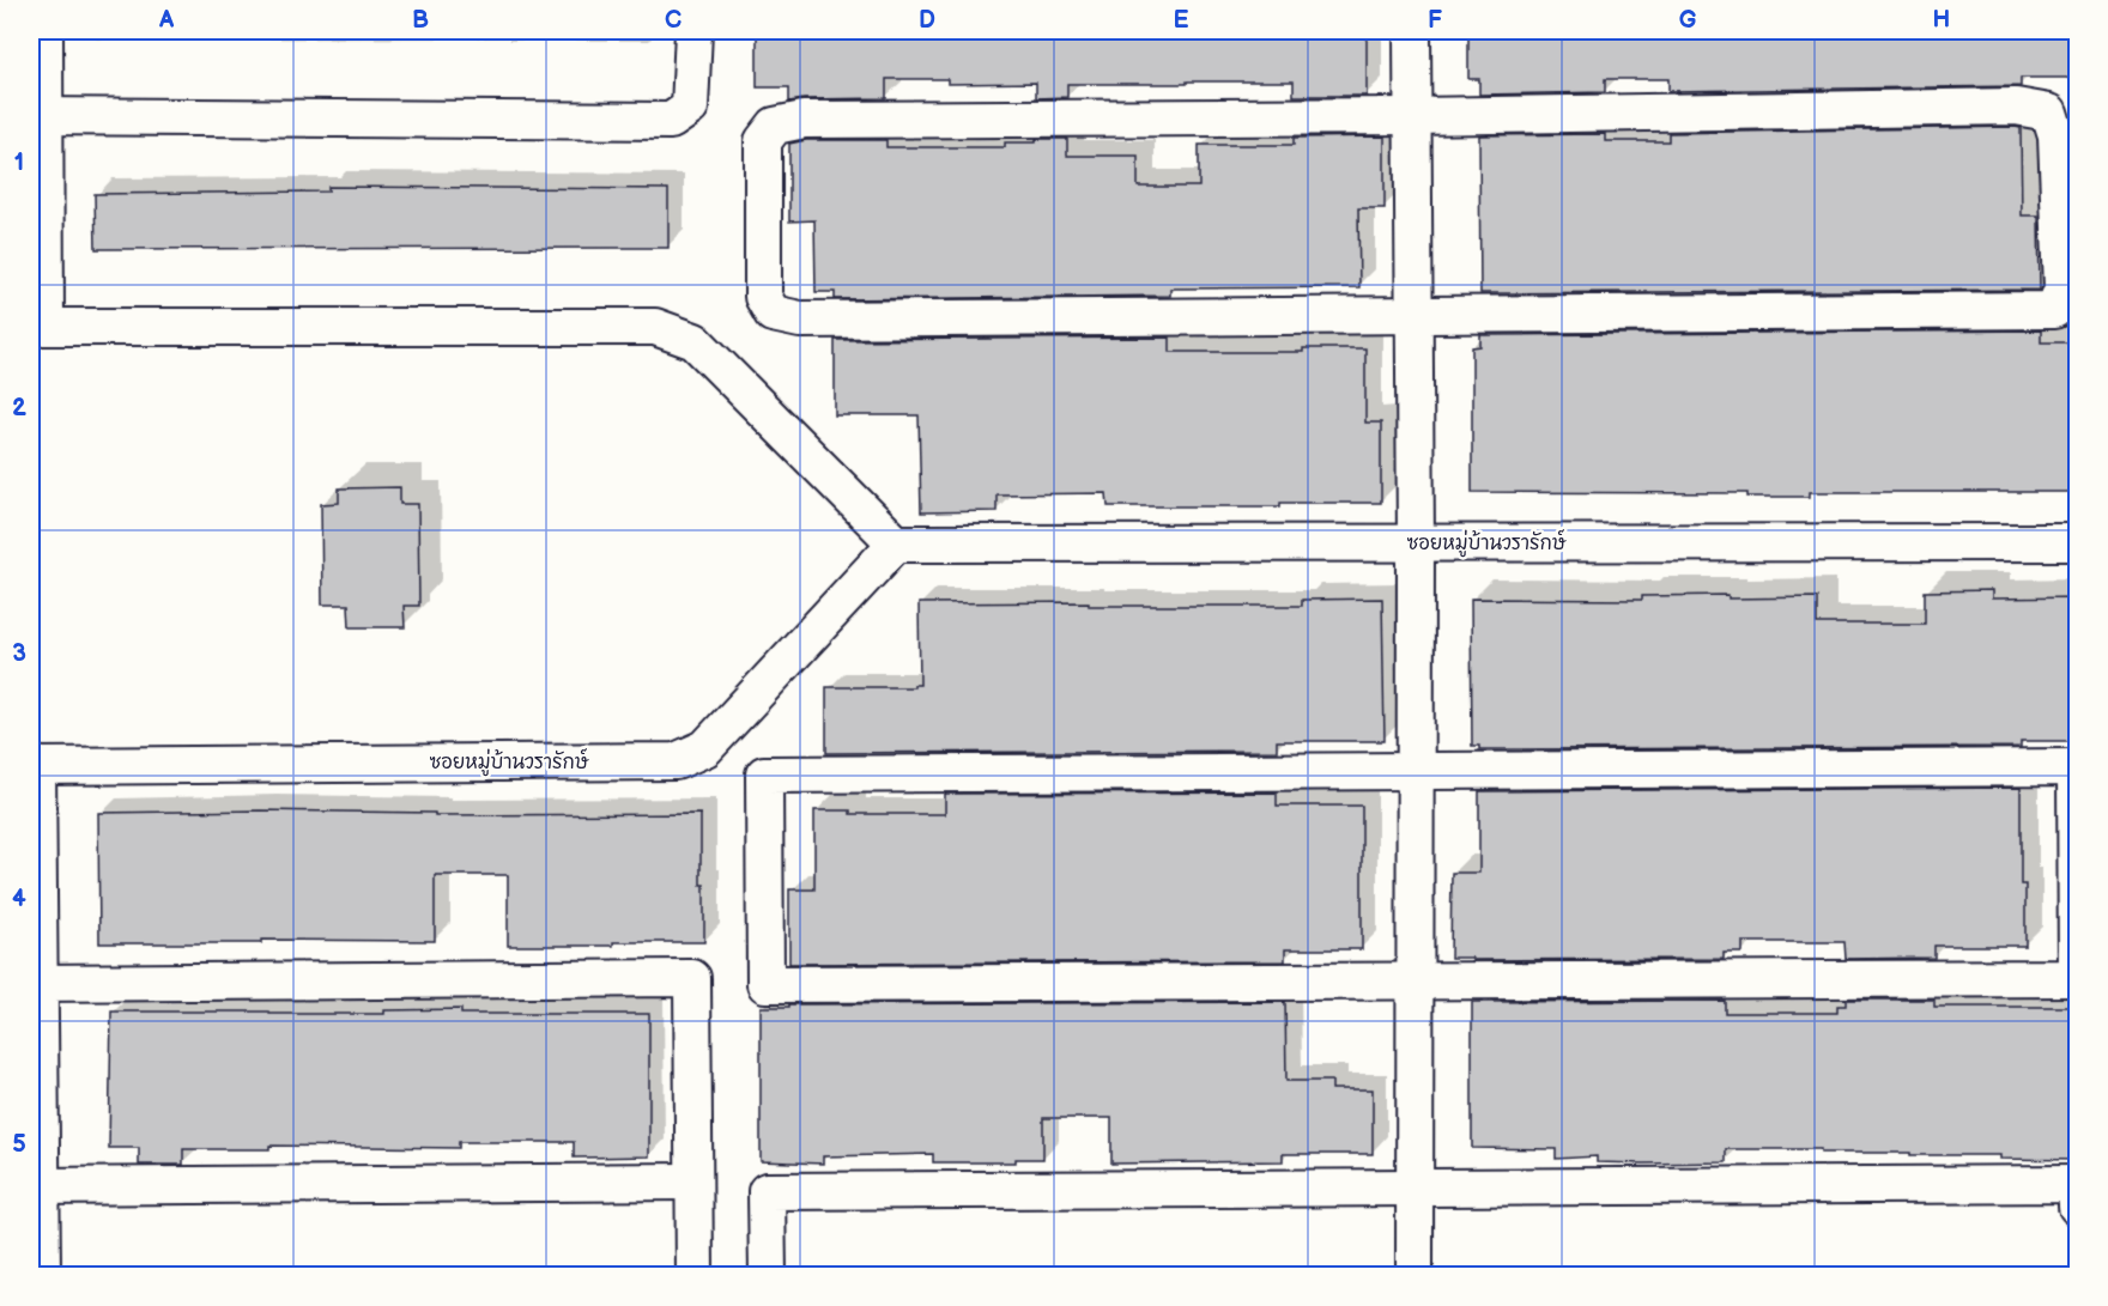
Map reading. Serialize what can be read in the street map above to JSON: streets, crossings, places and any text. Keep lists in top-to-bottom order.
{
  "streets": {
    "street": ["ซอยหมู่บ้านวรารักษ์"]
  },
  "grid": {
    "columns": [
      "A",
      "B",
      "C",
      "D",
      "E",
      "F",
      "G",
      "H"
    ],
    "rows": [
      "1",
      "2",
      "3",
      "4",
      "5"
    ]
  }
}
